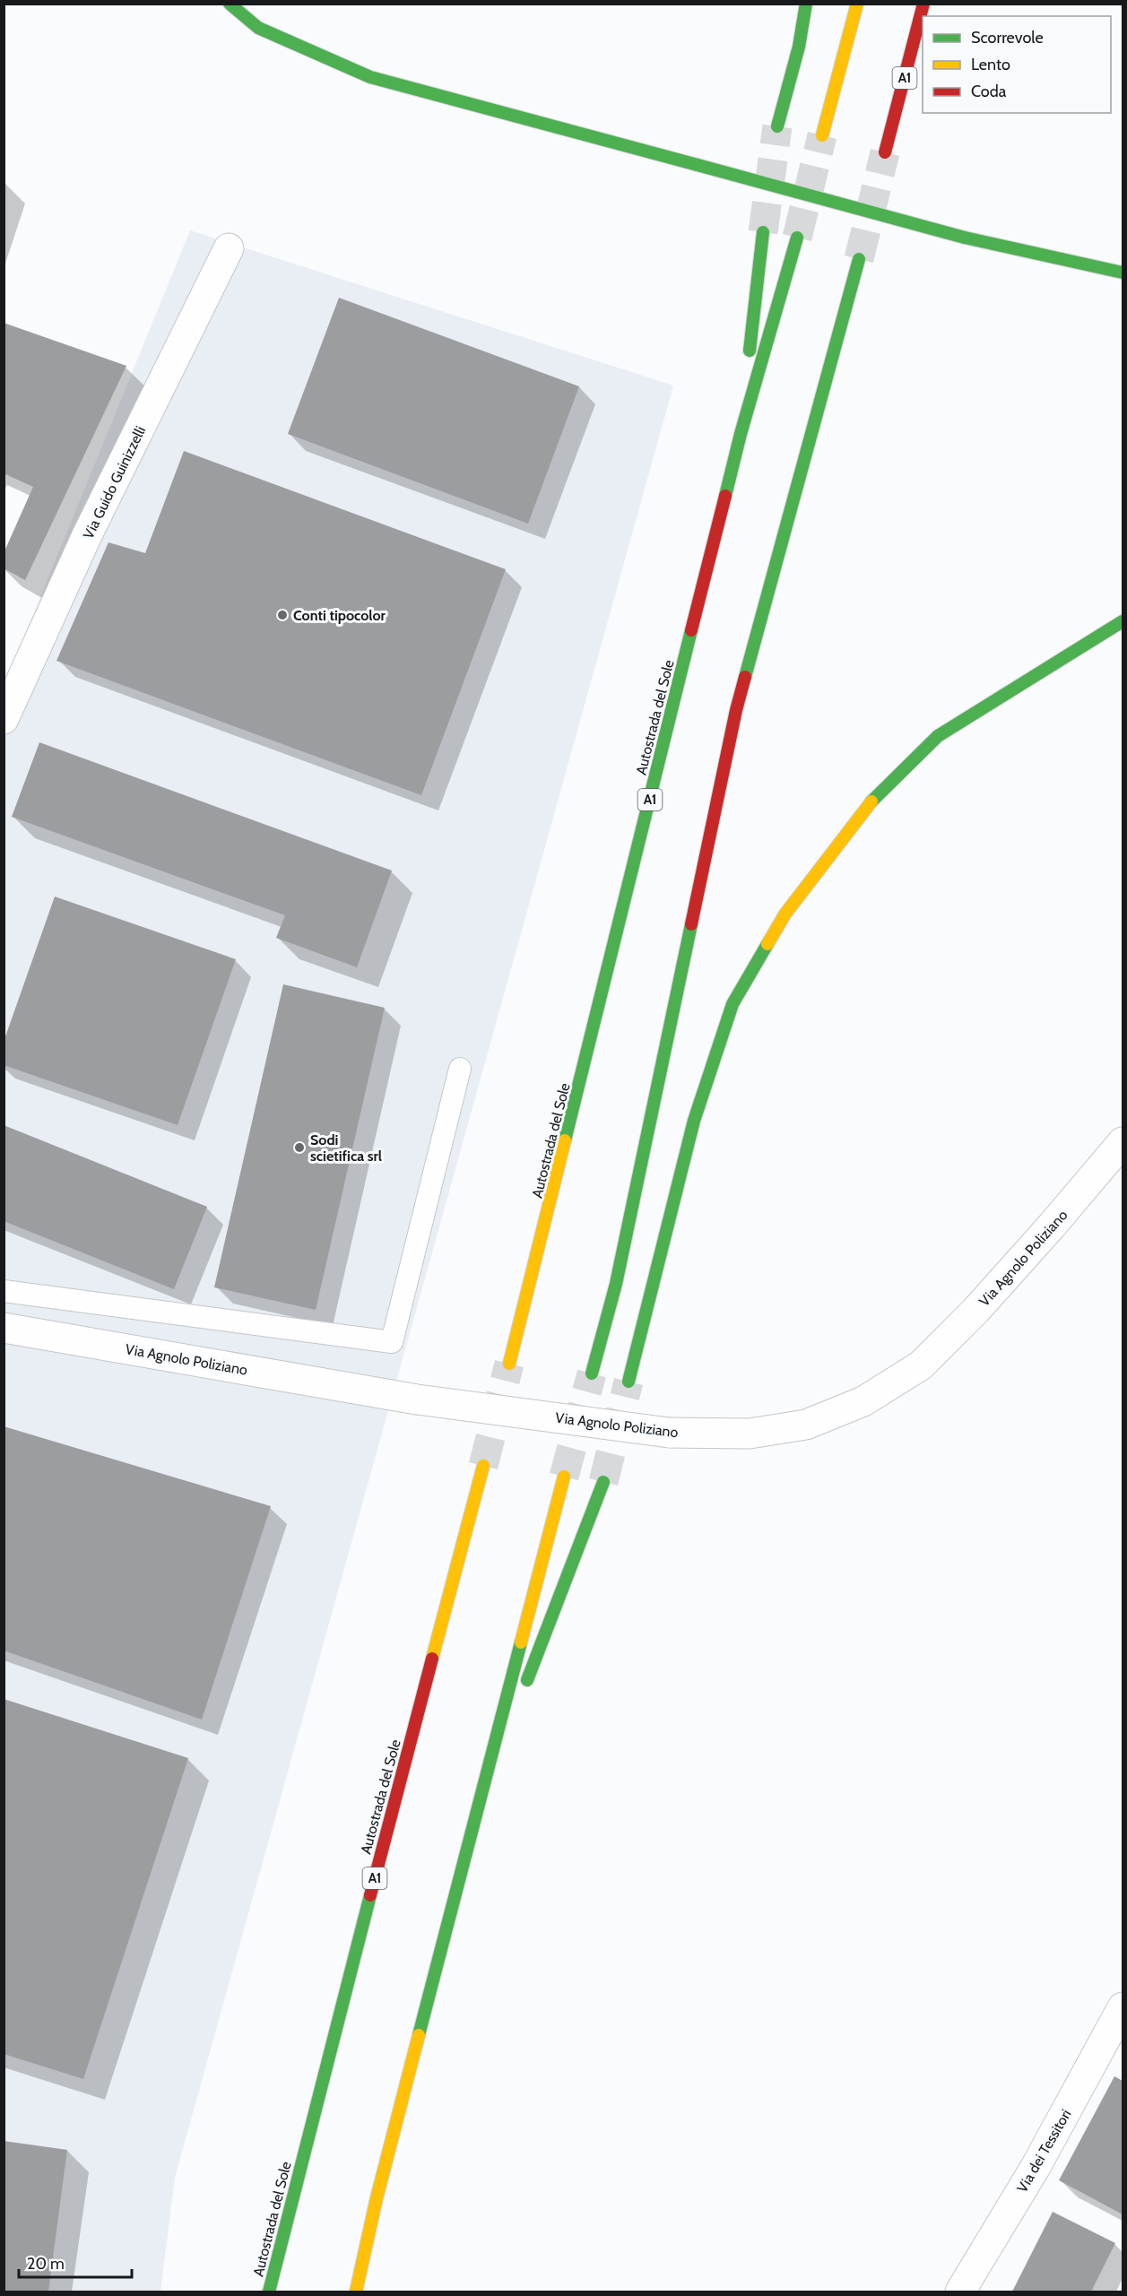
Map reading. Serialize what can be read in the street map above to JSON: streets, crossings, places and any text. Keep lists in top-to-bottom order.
{
  "streets": {
    "highway": ["A1", "Autostrada del Sole"],
    "street": ["Via Guido Guinizzelli", "Via Agnolo Poliziano", "Via dei Tessitori"]
  },
  "places": ["Conti tipocolor", "Sodi scietifica srl"],
  "legend": ["Scorrevole", "Lento", "Coda"],
  "scale_bar": "20 m"
}
